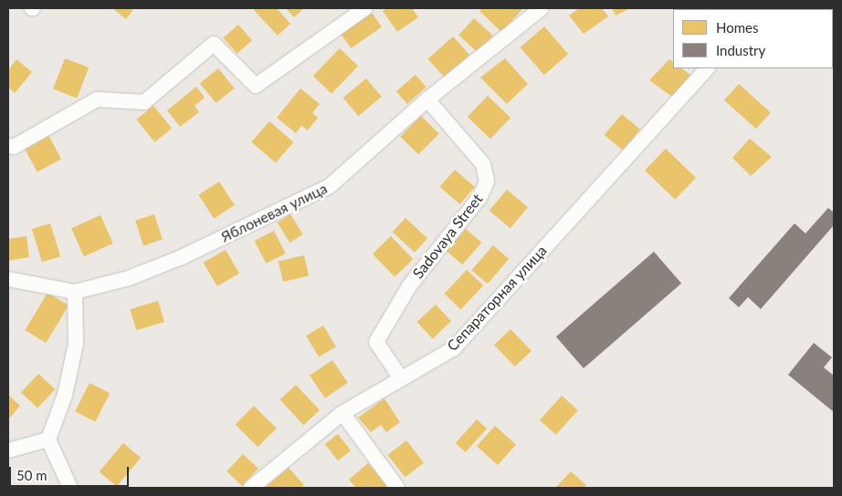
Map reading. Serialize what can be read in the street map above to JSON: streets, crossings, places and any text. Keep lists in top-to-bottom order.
{
  "streets": {
    "street": ["Яблоневая улица", "Sadovaya Street", "Сепараторная улица"]
  },
  "crossings": [
    ["Яблоневая улица", "Sadovaya Street"],
    ["Sadovaya Street", "Сепараторная улица"]
  ],
  "legend": ["Homes", "Industry"],
  "scale_bar": "50 m"
}
